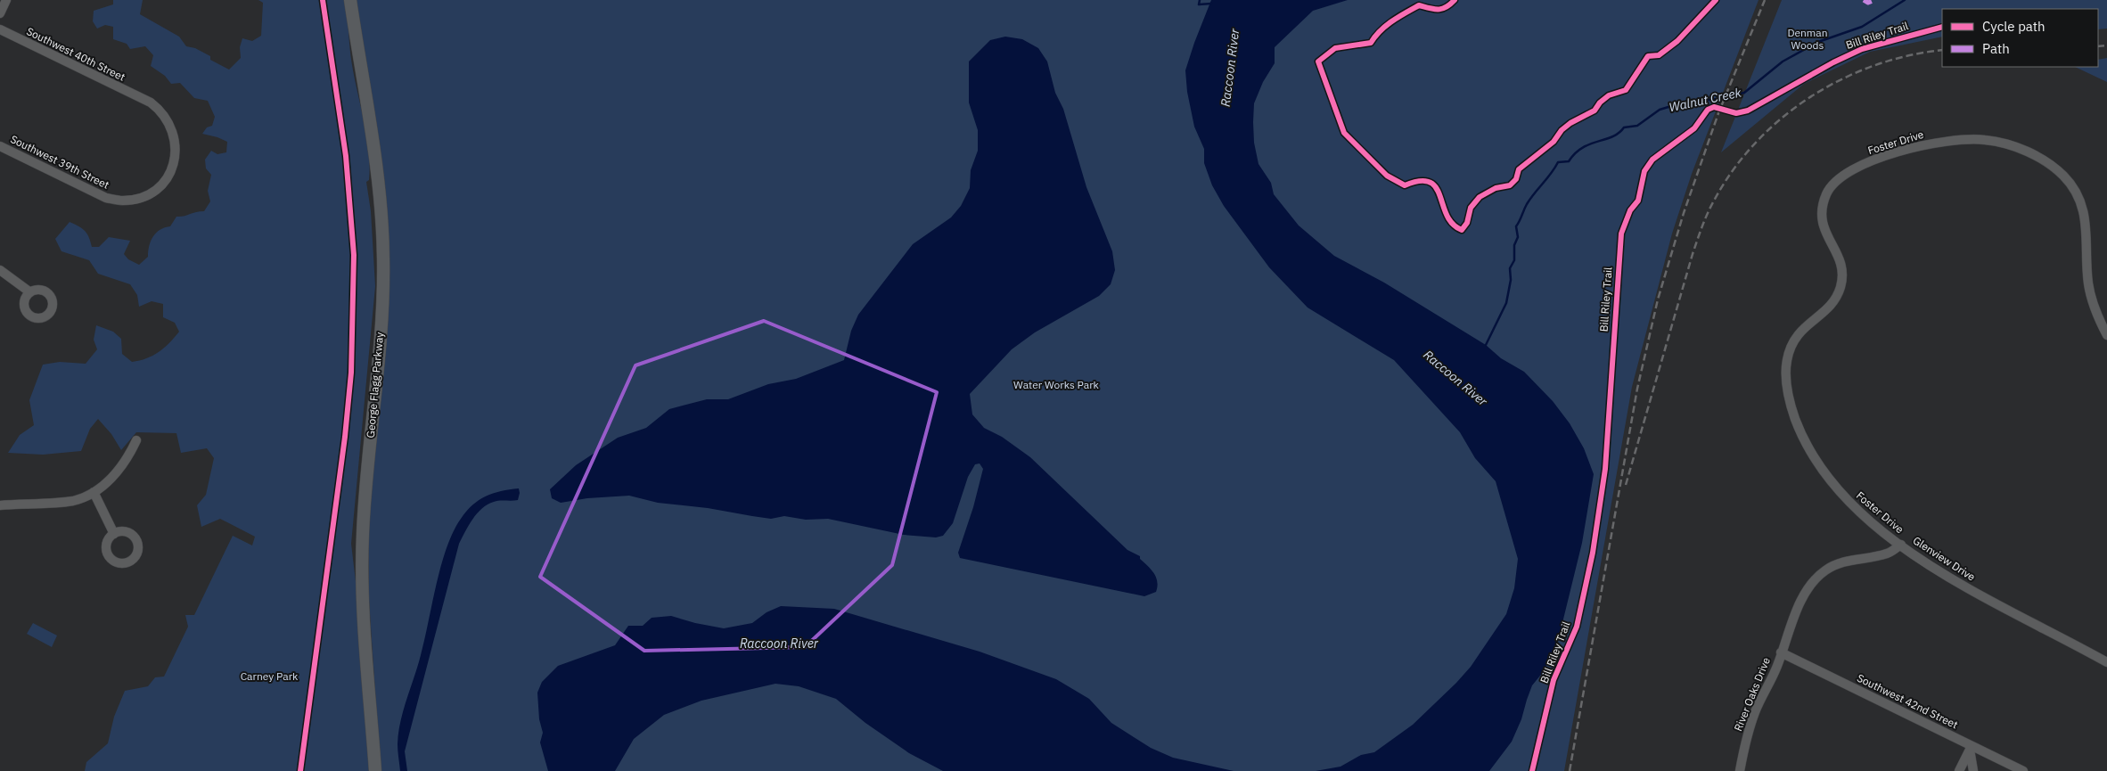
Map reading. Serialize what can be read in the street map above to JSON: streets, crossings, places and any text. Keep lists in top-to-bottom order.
{
  "streets": {
    "street": [
      "Southwest 40th Street",
      "Foster Drive",
      "Southwest 39th Street",
      "George Flagg Parkway",
      "Glenview Drive",
      "River Oaks Drive",
      "Southwest 42nd Street"
    ],
    "cycle path": ["Bill Riley Trail"]
  },
  "crossings": [
    ["Southwest 40th Street", "Southwest 39th Street"],
    ["Foster Drive", "Glenview Drive"],
    ["Glenview Drive", "River Oaks Drive"],
    ["Glenview Drive", "Southwest 42nd Street"],
    ["River Oaks Drive", "Southwest 42nd Street"]
  ],
  "water": ["Raccoon River", "Walnut Creek"],
  "parks": ["Denman Woods", "Water Works Park", "Carney Park"],
  "legend": ["Cycle path", "Path"]
}
